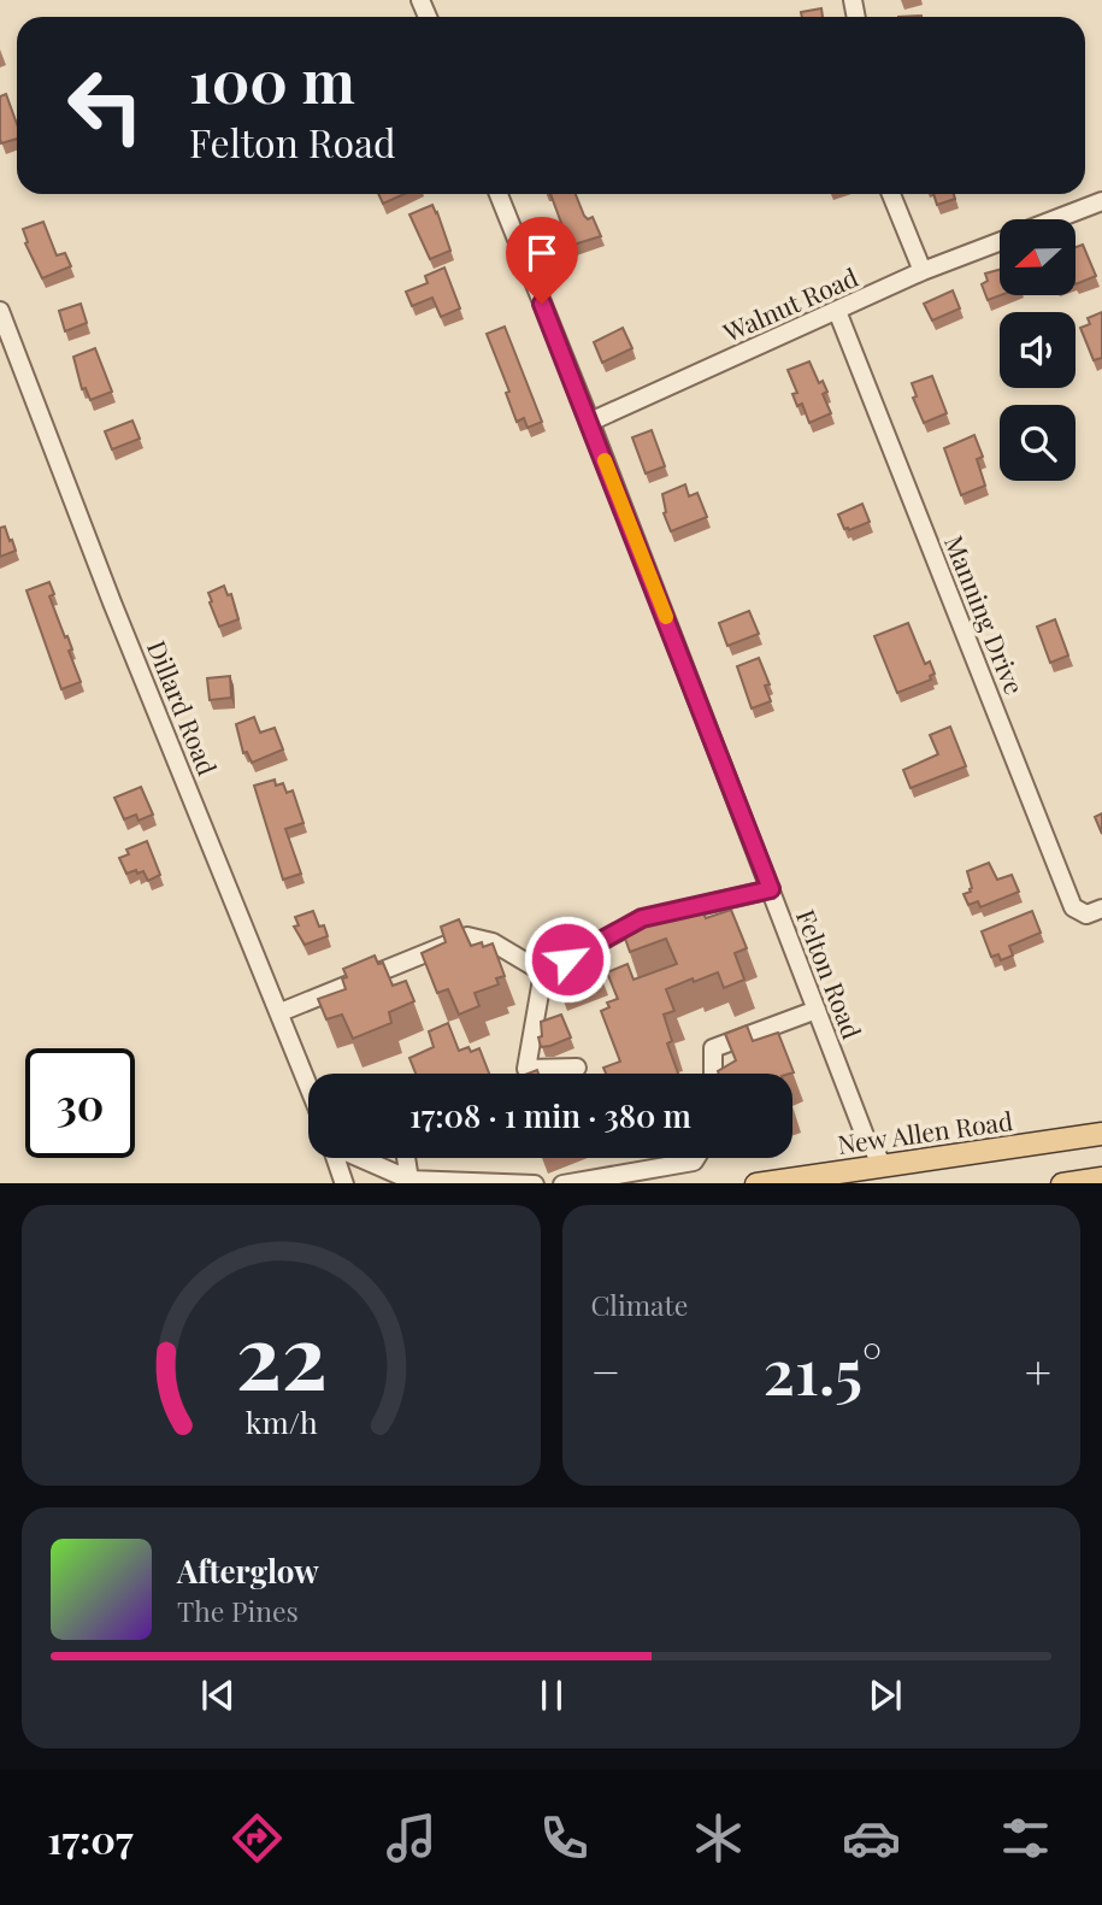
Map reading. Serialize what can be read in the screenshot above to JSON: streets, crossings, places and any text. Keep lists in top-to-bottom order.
{
  "streets": {
    "main road": ["New Allen Road"],
    "street": [
      "Walnut Road",
      "Manning Drive",
      "Dillard Road",
      "Felton Road"
    ]
  },
  "crossings": [
    ["Walnut Road", "Manning Drive"],
    ["Walnut Road", "Felton Road"],
    ["Felton Road", "New Allen Road"]
  ],
  "north": "left",
  "page": {
    "turn": ["100 m", "Felton Road"],
    "limit": "30",
    "trip": "17:08 · 1 min · 380 m",
    "tile": "Climate",
    "heat": ["−", "21.5°", "+"],
    "song": ["Afterglow", "The Pines"],
    "tabs": "17:07",
    "gauge": ["22", "km/h"]
  }
}
